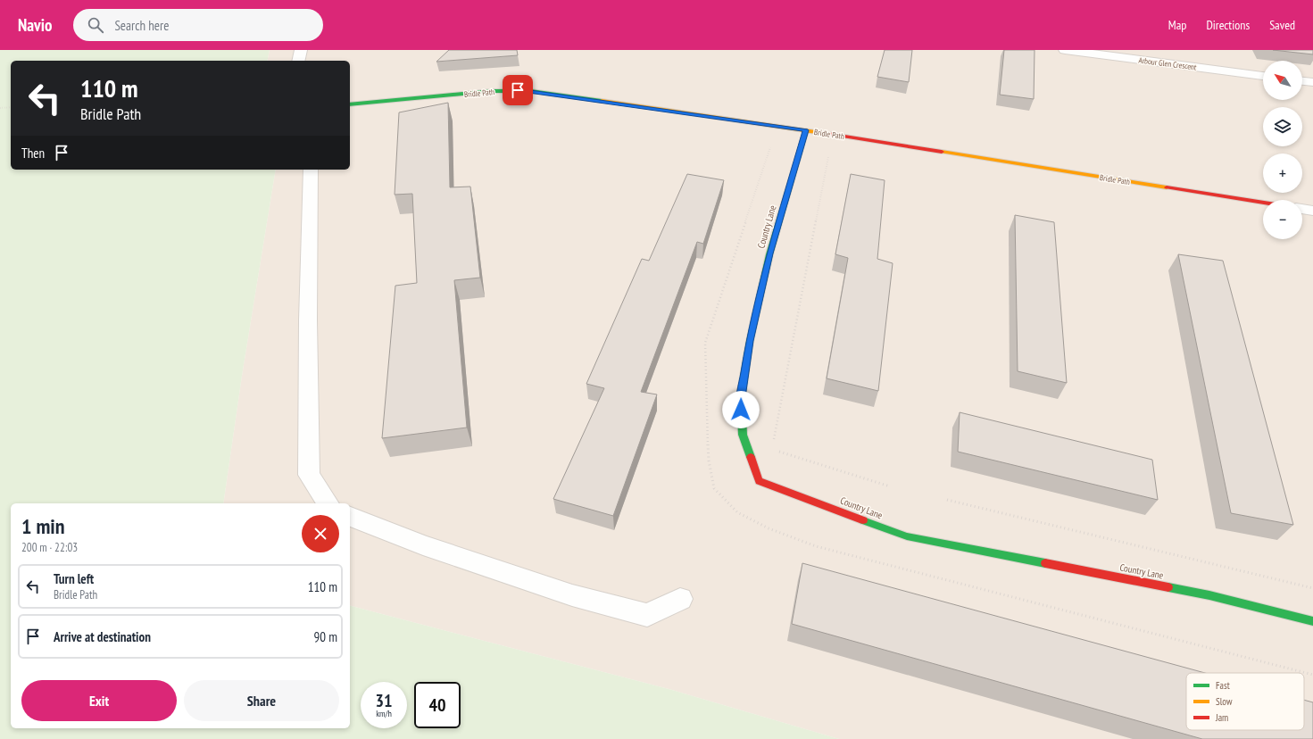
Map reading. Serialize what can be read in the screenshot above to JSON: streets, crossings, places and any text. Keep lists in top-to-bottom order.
{
  "streets": {
    "street": ["Arbour Glen Crescent", "Bridle Path", "Country Lane"]
  },
  "crossings": [
    ["Bridle Path", "Country Lane"]
  ],
  "legend": ["Fast", "Slow", "Jam"],
  "north": "top left",
  "page": {
    "header": "Navio",
    "search": "Search here",
    "nav": ["Map", "Directions", "Saved"],
    "map_buttons": ["+", "−"],
    "turn": ["110 m", "Bridle Path"],
    "then": "Then",
    "heading": ["1 min", "200 m · 22:03"],
    "list": [
      {
        "name": "Turn left",
        "note": "Bridle Path",
        "value": "110 m"
      },
      {
        "name": "Arrive at destination",
        "value": "90 m"
      }
    ],
    "buttons": ["Exit", "Share"],
    "speed": "31 km/h",
    "limit": "40"
  }
}
